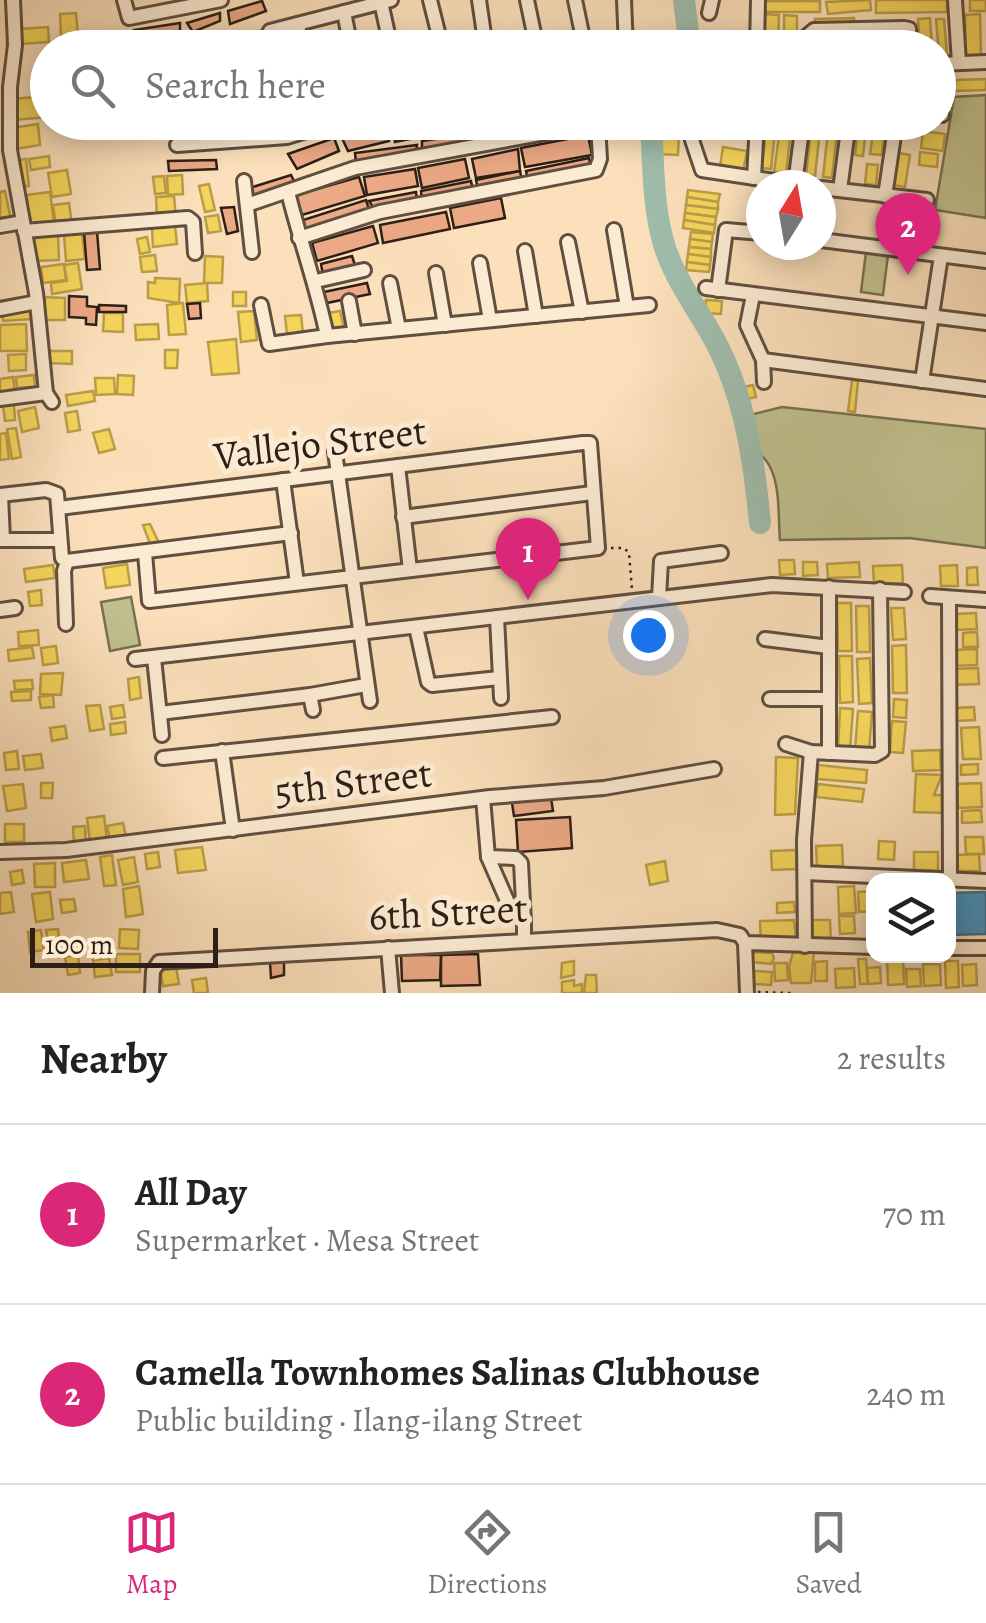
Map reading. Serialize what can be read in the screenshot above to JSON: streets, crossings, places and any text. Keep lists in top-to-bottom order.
{
  "streets": {
    "street": ["Vallejo Street", "5th Street", "6th Street"]
  },
  "scale_bar": "100 m",
  "north": "top",
  "page": {
    "search": "Search here",
    "pins": ["2", "1"],
    "scale": "100 m",
    "heading": ["Nearby", "2 results"],
    "list": [
      {
        "mark": "1",
        "name": "All Day",
        "note": "Supermarket · Mesa Street",
        "value": "70 m"
      },
      {
        "mark": "2",
        "name": "Camella Townhomes Salinas Clubhouse",
        "note": "Public building · Ilang-ilang Street",
        "value": "240 m"
      }
    ],
    "nav": ["Map", "Directions", "Saved"]
  }
}
